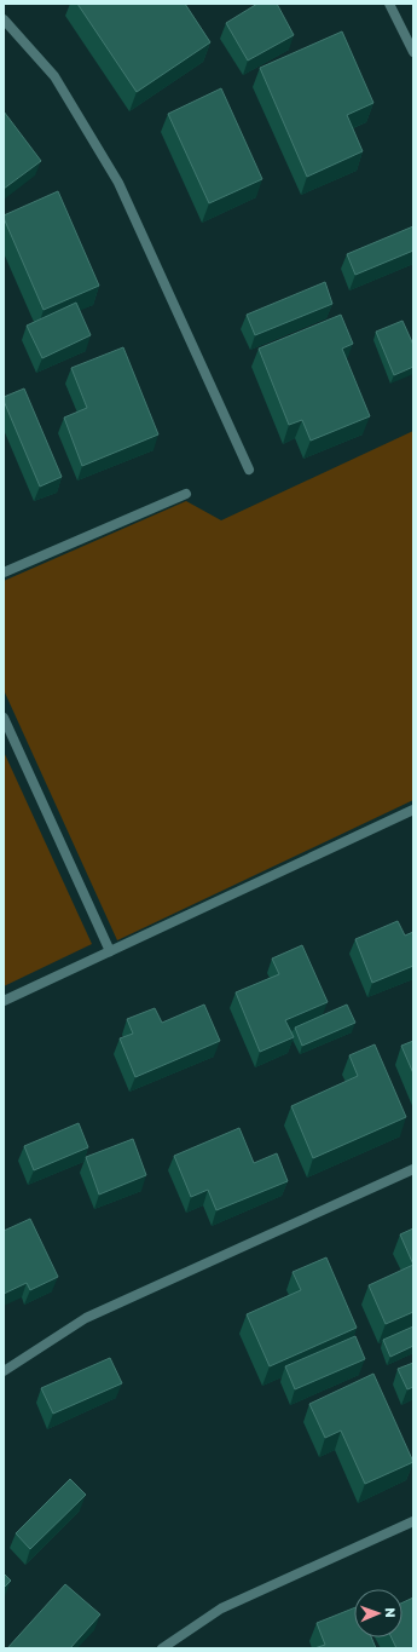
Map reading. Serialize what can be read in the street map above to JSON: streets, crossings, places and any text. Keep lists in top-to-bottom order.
{
  "north": "right"
}
